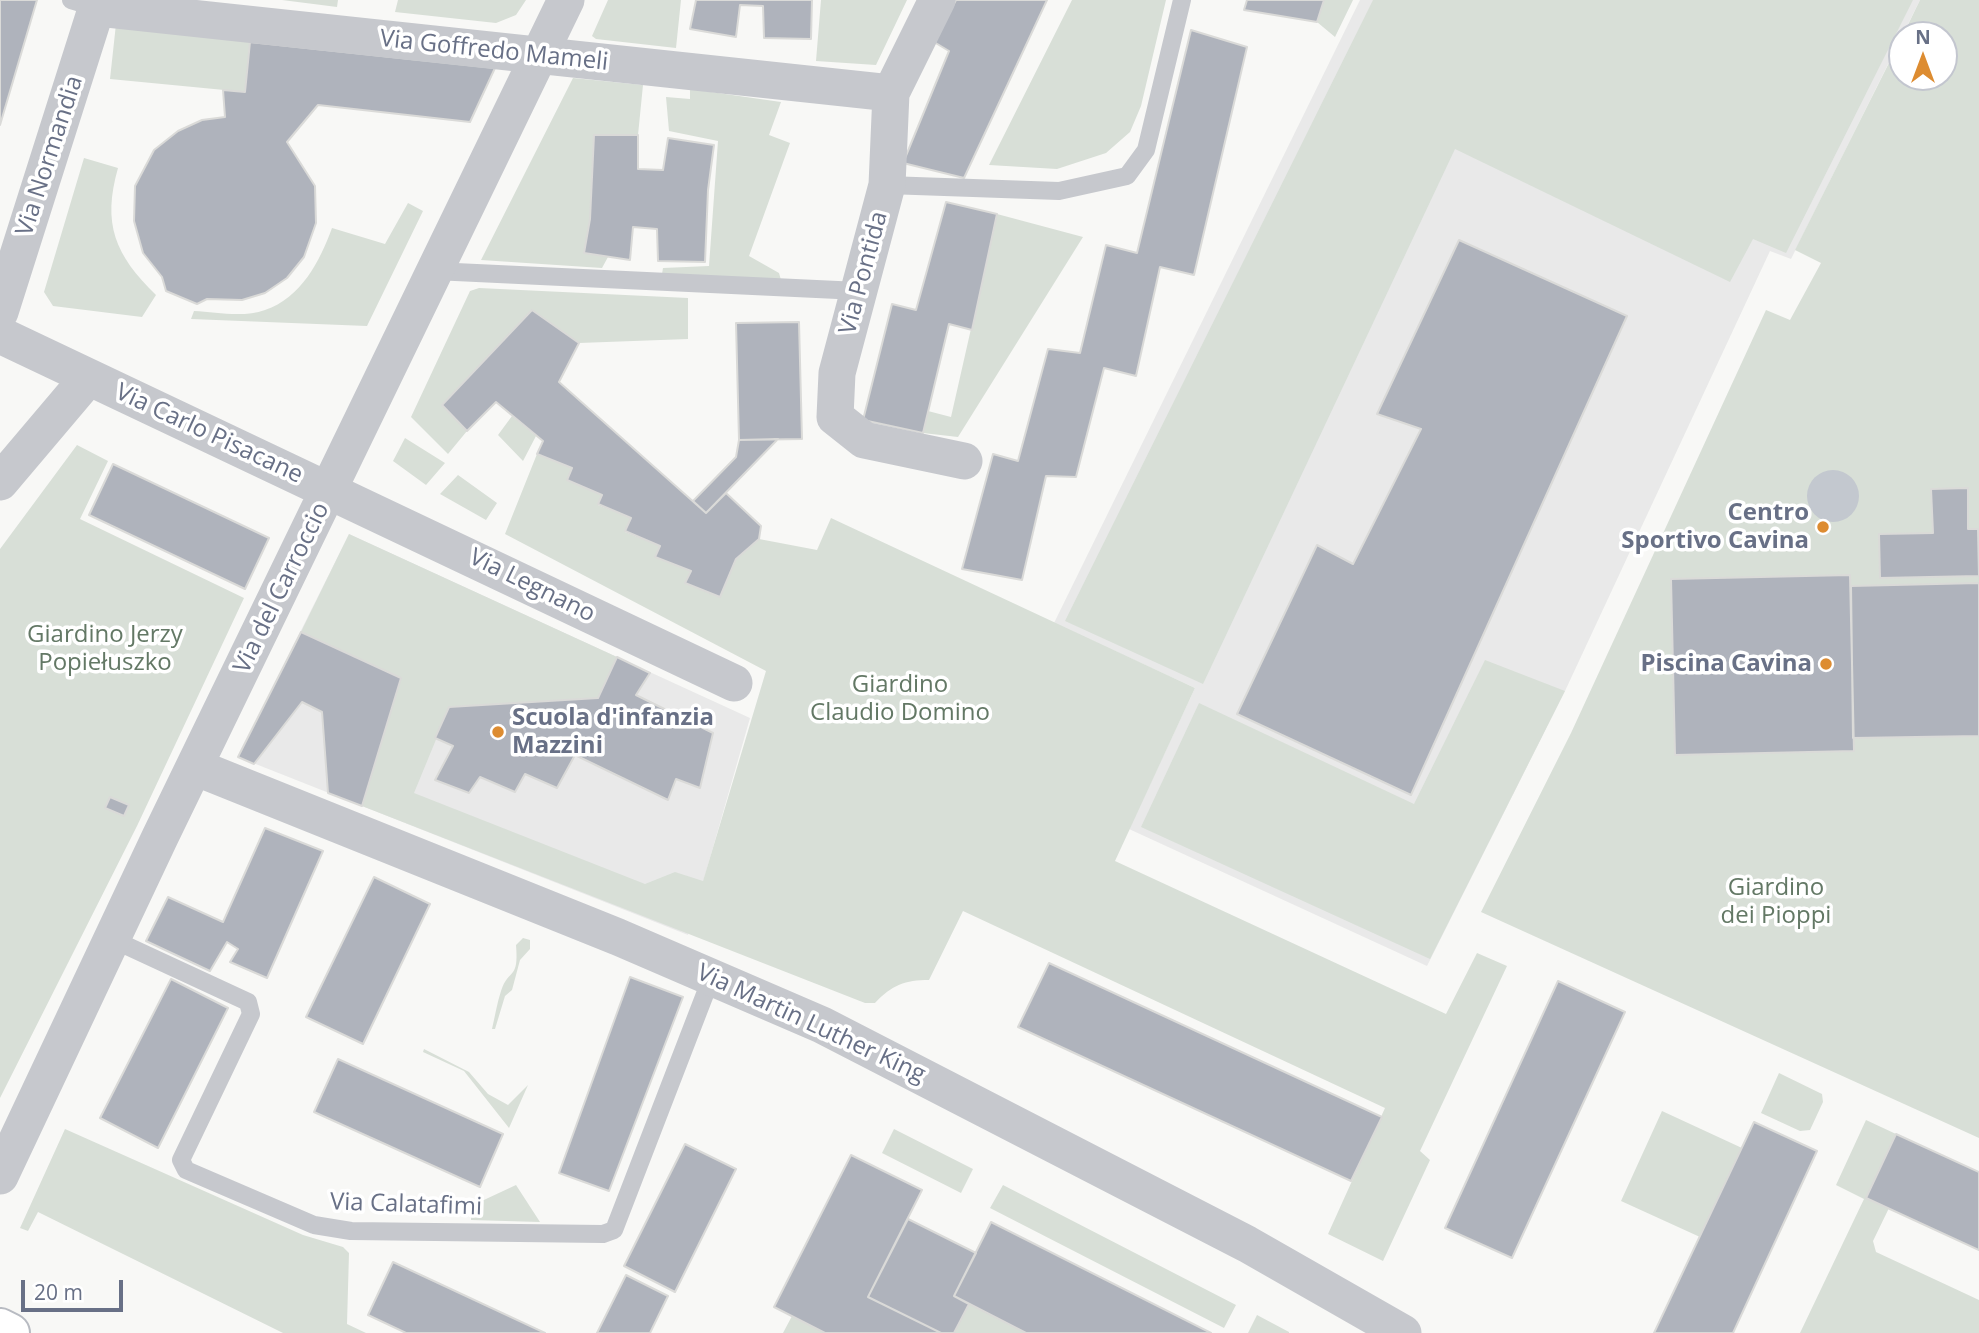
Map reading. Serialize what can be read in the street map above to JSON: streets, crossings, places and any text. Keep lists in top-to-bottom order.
{
  "streets": {
    "street": [
      "Via Goffredo Mameli",
      "Via Normandia",
      "Via Pontida",
      "Via Carlo Pisacane",
      "Via Legnano",
      "Via del Carroccio",
      "Via Martin Luther King"
    ],
    "lane": ["Via Calatafimi"]
  },
  "crossings": [
    ["Via Goffredo Mameli", "Via Normandia"],
    ["Via Goffredo Mameli", "Via Pontida"],
    ["Via Goffredo Mameli", "Via del Carroccio"],
    ["Via Carlo Pisacane", "Via Legnano"],
    ["Via Carlo Pisacane", "Via del Carroccio"],
    ["Via Legnano", "Via del Carroccio"],
    ["Via del Carroccio", "Via Martin Luther King"],
    ["Via del Carroccio", "Via Calatafimi"],
    ["Via Martin Luther King", "Via Calatafimi"]
  ],
  "parks": ["Giardino Jerzy Popiełuszko", "Giardino Claudio Domino", "Giardino dei Pioppi"],
  "places": ["Centro Sportivo Cavina", "Piscina Cavina", "Scuola d'infanzia Mazzini"],
  "scale_bar": "20 m",
  "north": "top"
}
